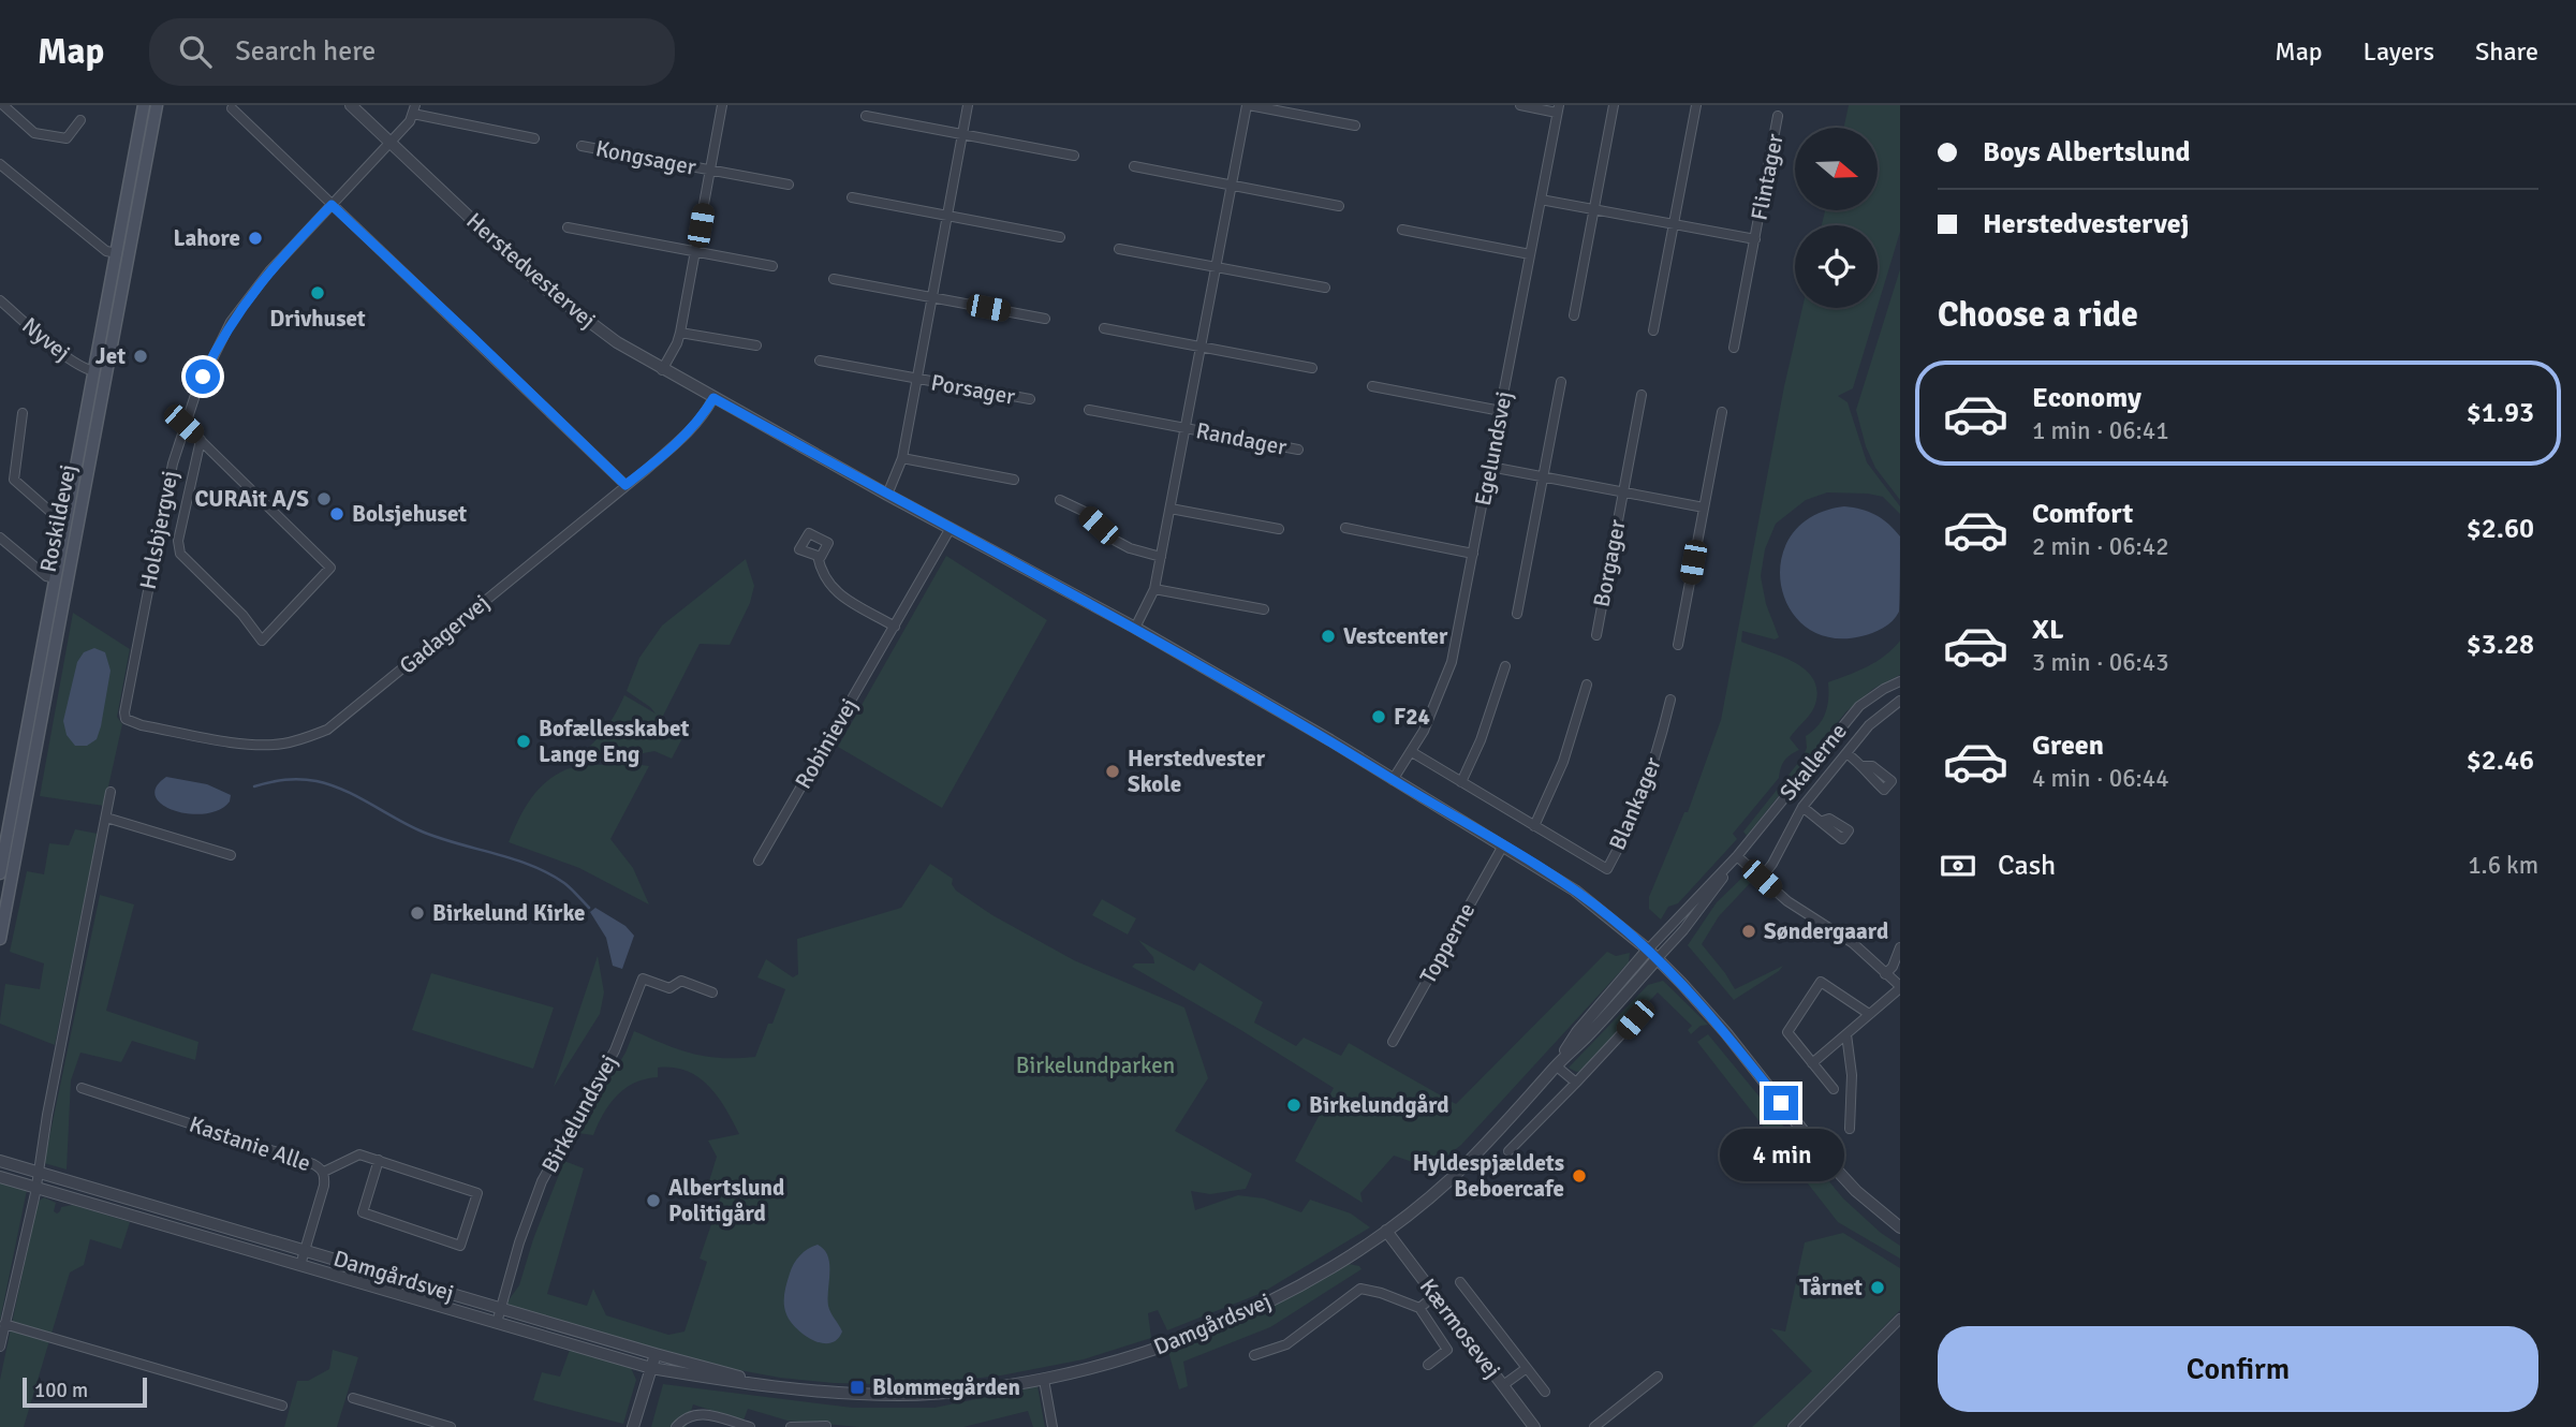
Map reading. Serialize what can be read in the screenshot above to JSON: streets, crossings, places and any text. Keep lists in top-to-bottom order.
{
  "streets": {
    "main road": ["Roskildevej"],
    "street": [
      "Kongsager",
      "Flintager",
      "Herstedvestervej",
      "Nyvej",
      "Porsager",
      "Randager",
      "Egelundsvej",
      "Holsbjergvej",
      "Borgager",
      "Gadagervej",
      "Robinievej",
      "Skallerne",
      "Blankager",
      "Topperne",
      "Birkelundsvej",
      "Kastanie Alle",
      "Damgårdsvej",
      "Kærmosevej"
    ]
  },
  "crossings": [
    ["Kongsager", "Herstedvestervej"],
    ["Flintager", "Egelundsvej"],
    ["Herstedvestervej", "Porsager"],
    ["Herstedvestervej", "Randager"],
    ["Herstedvestervej", "Egelundsvej"],
    ["Herstedvestervej", "Holsbjergvej"],
    ["Herstedvestervej", "Gadagervej"],
    ["Herstedvestervej", "Robinievej"],
    ["Herstedvestervej", "Skallerne"],
    ["Herstedvestervej", "Topperne"],
    ["Herstedvestervej", "Damgårdsvej"],
    ["Nyvej", "Roskildevej"],
    ["Egelundsvej", "Borgager"],
    ["Egelundsvej", "Blankager"],
    ["Holsbjergvej", "Gadagervej"],
    ["Skallerne", "Damgårdsvej"],
    ["Birkelundsvej", "Damgårdsvej"],
    ["Kastanie Alle", "Damgårdsvej"],
    ["Damgårdsvej", "Kærmosevej"]
  ],
  "parks": ["Birkelundparken"],
  "places": {
    "other": [
      "Lahore",
      "Drivhuset",
      "Jet",
      "CURAit A/S",
      "Bolsjehuset",
      "Vestcenter",
      "F24",
      "Bofællesskabet Lange Eng",
      "Herstedvester Skole",
      "Birkelund Kirke",
      "Søndergaard",
      "Birkelundgård",
      "Hyldespjældets Beboercafe",
      "Albertslund Politigård",
      "Tårnet"
    ],
    "transit": ["Blommegården"]
  },
  "scale_bar": "100 m",
  "north": "right",
  "page": {
    "header": "Map",
    "search": "Search here",
    "nav": ["Map", "Layers", "Share"],
    "banner": ["Boys Albertslund", "Herstedvestervej"],
    "heading": "Choose a ride",
    "list": [
      {
        "name": "Economy",
        "note": "1 min · 06:41",
        "value": "$1.93"
      },
      {
        "name": "Comfort",
        "note": "2 min · 06:42",
        "value": "$2.60"
      },
      {
        "name": "XL",
        "note": "3 min · 06:43",
        "value": "$3.28"
      },
      {
        "name": "Green",
        "note": "4 min · 06:44",
        "value": "$2.46"
      }
    ],
    "pay": ["Cash", "1.6 km"],
    "bubble": "4 min",
    "buttons": "Confirm",
    "scale": "100 m"
  }
}
